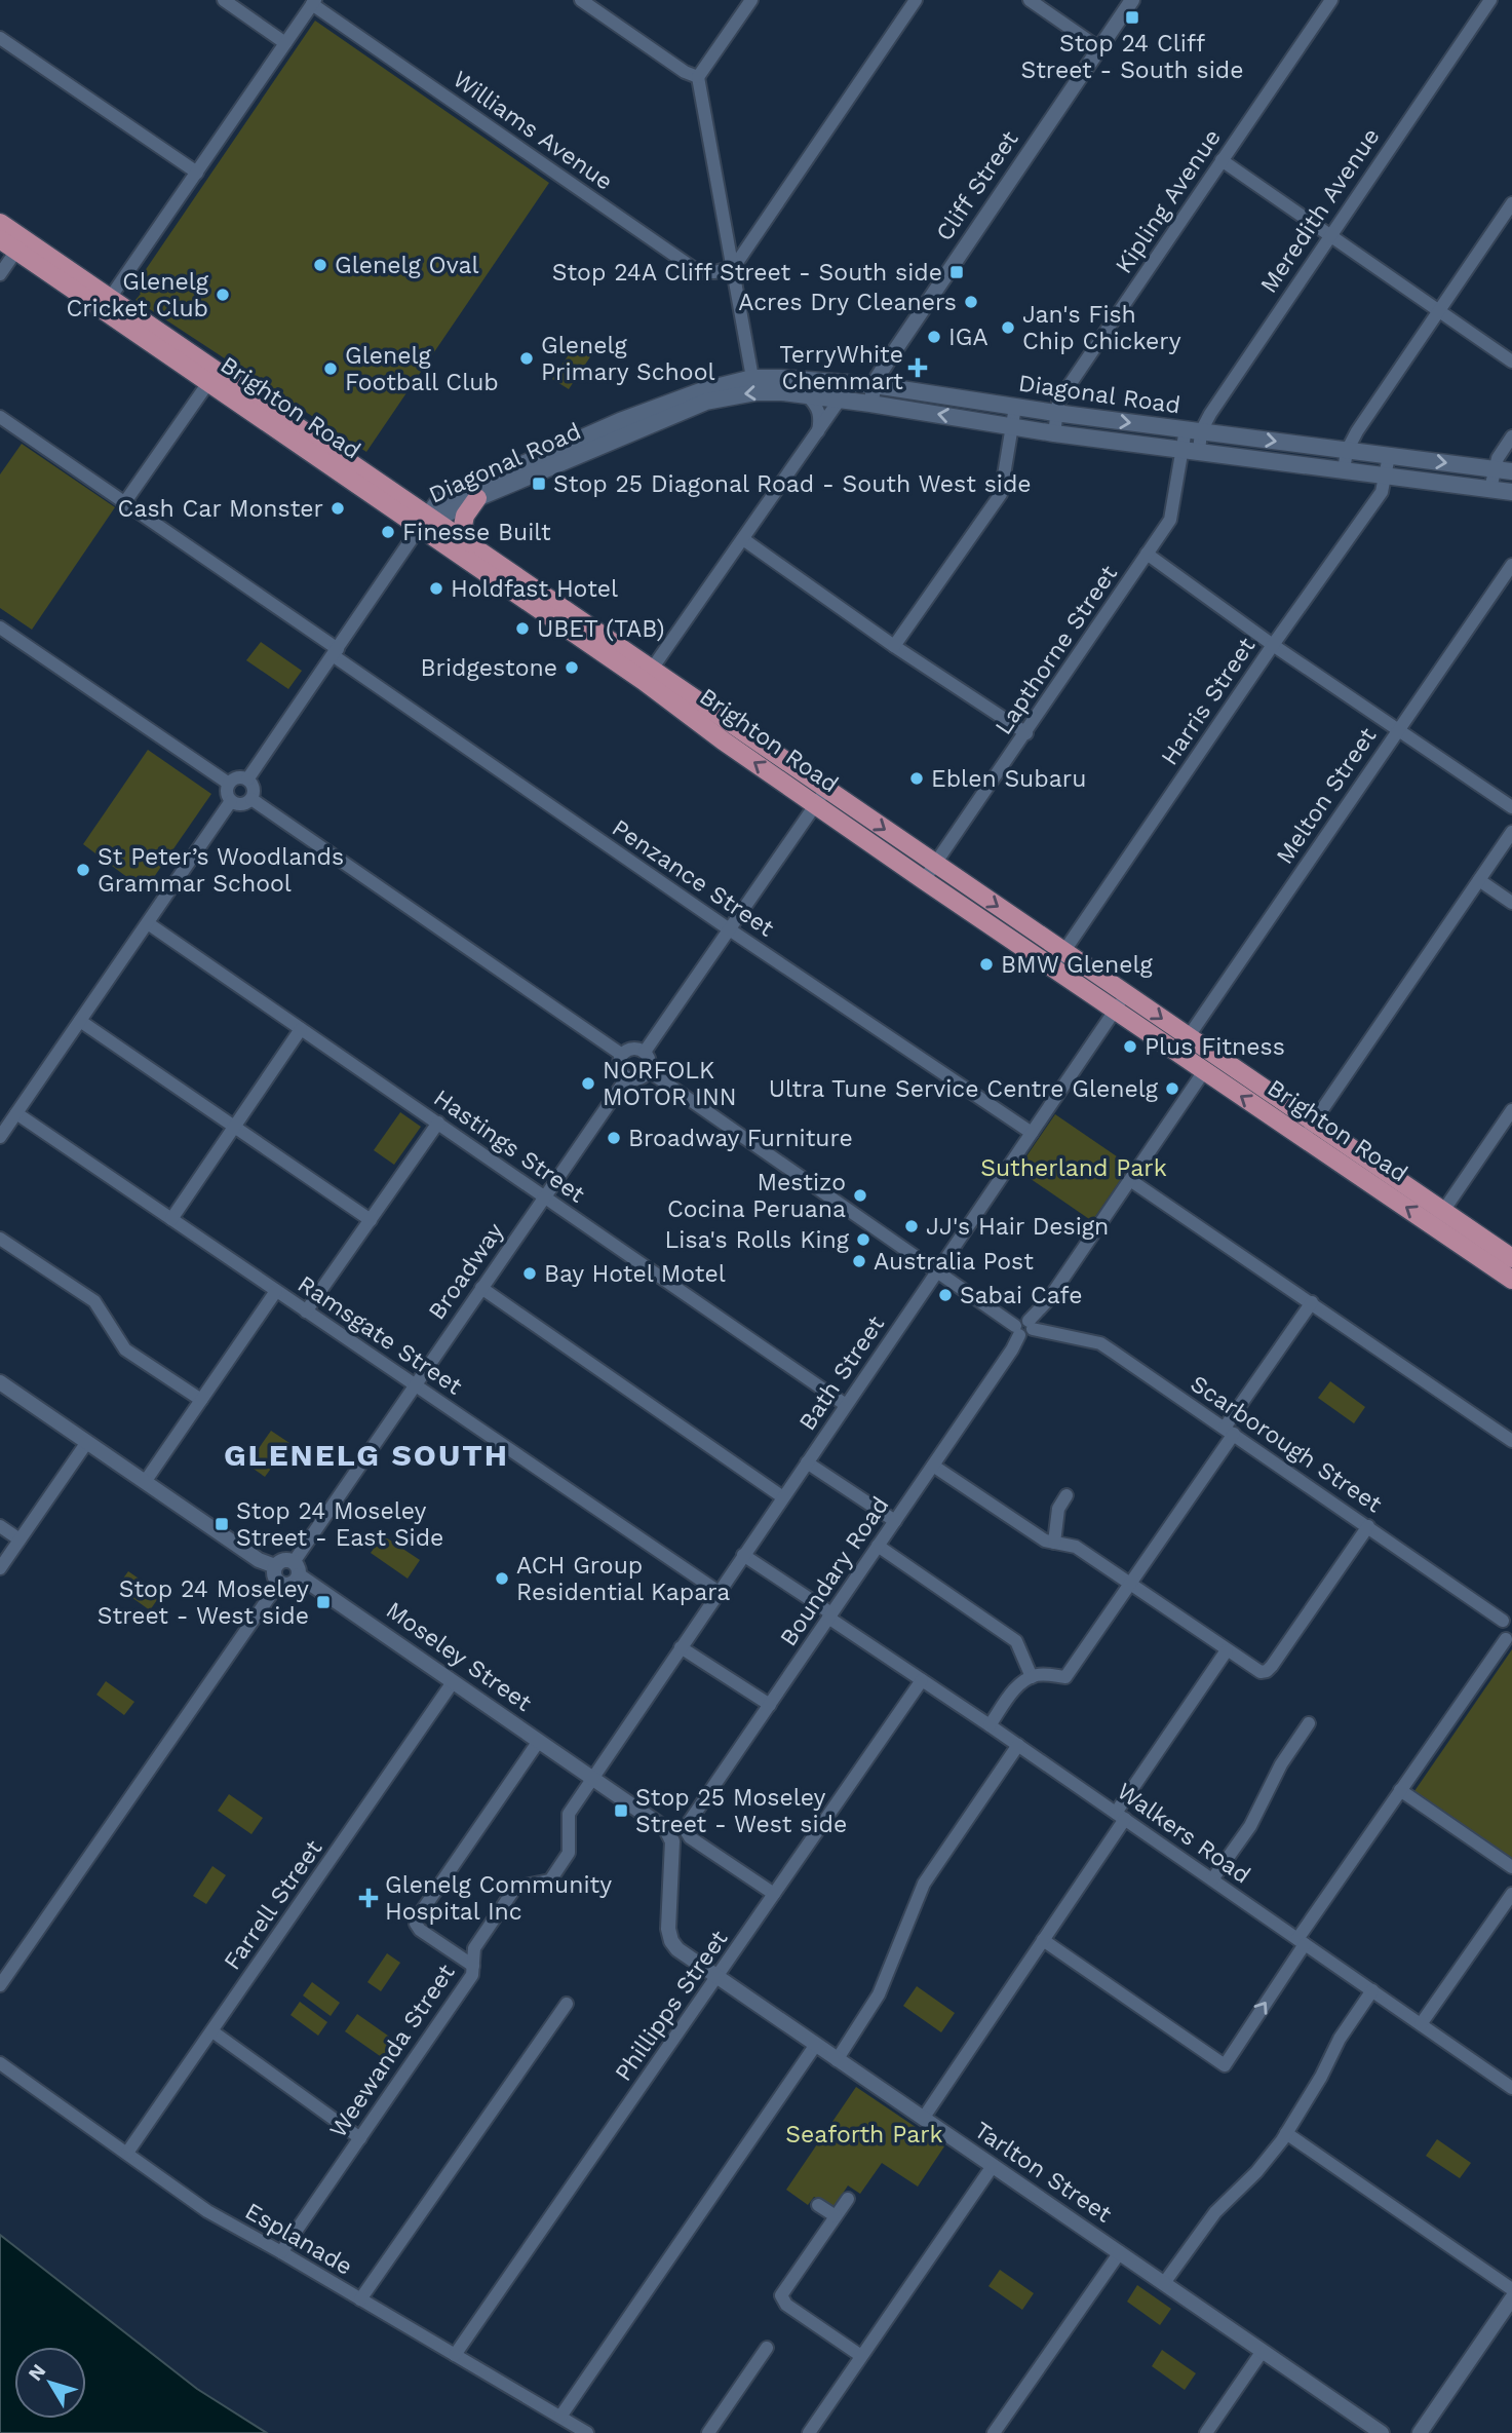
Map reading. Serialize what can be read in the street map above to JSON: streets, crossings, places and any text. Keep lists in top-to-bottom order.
{
  "streets": {
    "main road": ["Diagonal Road", "Brighton Road"],
    "street": [
      "Williams Avenue",
      "Cliff Street",
      "Kipling Avenue",
      "Meredith Avenue",
      "Lapthorne Street",
      "Harris Street",
      "Melton Street",
      "Penzance Street",
      "Hastings Street",
      "Broadway",
      "Ramsgate Street",
      "Bath Street",
      "Scarborough Street",
      "Boundary Road",
      "Moseley Street",
      "Walkers Road",
      "Farrell Street",
      "Phillipps Street",
      "Weewanda Street",
      "Tarlton Street",
      "Esplanade"
    ]
  },
  "crossings": [
    ["Cliff Street", "Diagonal Road"],
    ["Kipling Avenue", "Diagonal Road"],
    ["Meredith Avenue", "Diagonal Road"],
    ["Meredith Avenue", "Lapthorne Street"],
    ["Diagonal Road", "Brighton Road"],
    ["Diagonal Road", "Lapthorne Street"],
    ["Diagonal Road", "Harris Street"],
    ["Brighton Road", "Lapthorne Street"],
    ["Brighton Road", "Harris Street"],
    ["Brighton Road", "Melton Street"],
    ["Brighton Road", "Bath Street"],
    ["Penzance Street", "Bath Street"],
    ["Hastings Street", "Broadway"],
    ["Hastings Street", "Bath Street"],
    ["Broadway", "Ramsgate Street"],
    ["Broadway", "Moseley Street"],
    ["Ramsgate Street", "Bath Street"],
    ["Bath Street", "Moseley Street"],
    ["Bath Street", "Walkers Road"],
    ["Bath Street", "Weewanda Street"],
    ["Bath Street", "Tarlton Street"],
    ["Boundary Road", "Walkers Road"],
    ["Boundary Road", "Phillipps Street"],
    ["Moseley Street", "Farrell Street"],
    ["Moseley Street", "Weewanda Street"],
    ["Moseley Street", "Tarlton Street"],
    ["Walkers Road", "Phillipps Street"],
    ["Farrell Street", "Esplanade"],
    ["Phillipps Street", "Tarlton Street"],
    ["Phillipps Street", "Esplanade"],
    ["Weewanda Street", "Tarlton Street"],
    ["Weewanda Street", "Esplanade"]
  ],
  "districts": ["GLENELG SOUTH"],
  "parks": ["Sutherland Park", "Seaforth Park"],
  "places": {
    "transit": [
      "Stop 24 Cliff Street - South side",
      "Stop 24A Cliff Street - South side",
      "Stop 25 Diagonal Road - South West side",
      "Stop 24 Moseley Street - East Side",
      "Stop 24 Moseley Street - West side",
      "Stop 25 Moseley Street - West side"
    ],
    "other": [
      "Glenelg Oval",
      "Glenelg Cricket Club",
      "Acres Dry Cleaners",
      "Jan's Fish Chip Chickery",
      "IGA",
      "Glenelg Primary School",
      "Glenelg Football Club",
      "Cash Car Monster",
      "Finesse Built",
      "Holdfast Hotel",
      "UBET (TAB)",
      "Bridgestone",
      "Eblen Subaru",
      "St Peter’s Woodlands Grammar School",
      "BMW Glenelg",
      "Plus Fitness",
      "NORFOLK MOTOR INN",
      "Ultra Tune Service Centre Glenelg",
      "Broadway Furniture",
      "Mestizo Cocina Peruana",
      "JJ's Hair Design",
      "Lisa's Rolls King",
      "Australia Post",
      "Bay Hotel Motel",
      "Sabai Cafe",
      "ACH Group Residential Kapara"
    ],
    "health": ["TerryWhite Chemmart", "Glenelg Community Hospital Inc"]
  },
  "north": "top left"
}
